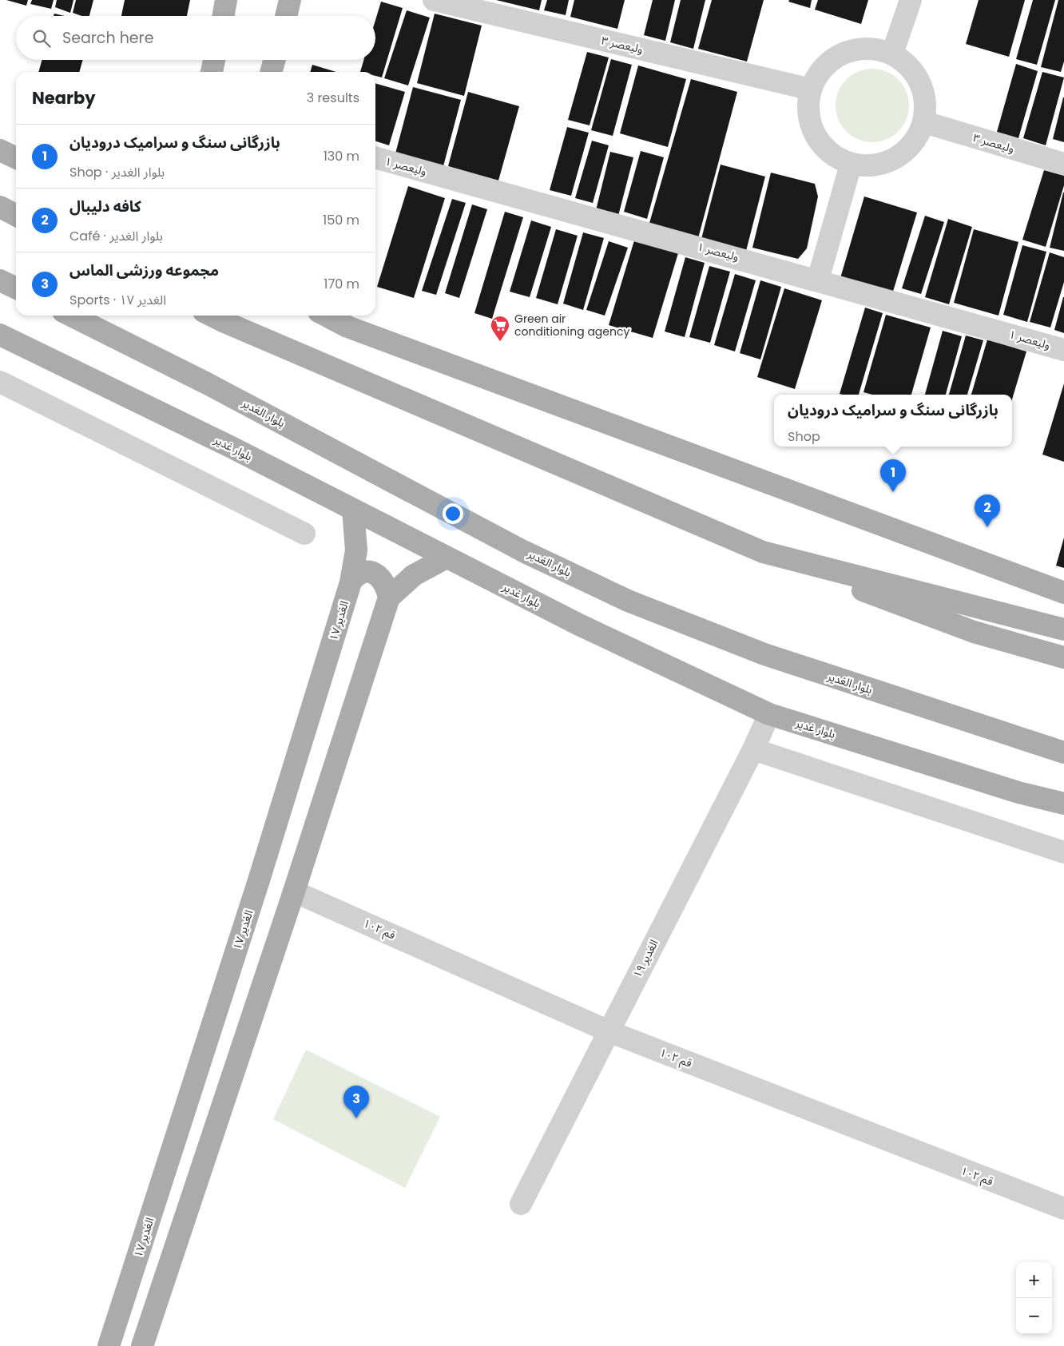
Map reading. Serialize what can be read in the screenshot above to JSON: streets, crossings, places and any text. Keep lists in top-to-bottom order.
{
  "streets": {
    "main road": ["بلوار الغدیر", "بلوار غدیر", "الغدیر ۱۷"],
    "street": [
      "ولیعصر ۳",
      "ولیعصر ۱",
      "قم ۱۰۲",
      "الغدیر ۱۹"
    ]
  },
  "crossings": [
    ["بلوار غدیر", "الغدیر ۱۷"],
    ["بلوار غدیر", "الغدیر ۱۹"],
    ["قم ۱۰۲", "الغدیر ۱۹"]
  ],
  "places": {
    "supermarket": ["Green air conditioning agency"]
  },
  "page": {
    "search": "Search here",
    "heading": ["Nearby", "3 results"],
    "list": [
      {
        "mark": "1",
        "name": "بازرگانی سنگ و سرامیک درودیان",
        "note": "Shop · بلوار الغدیر",
        "value": "130 m"
      },
      {
        "mark": "2",
        "name": "کافه دلیبال",
        "note": "Café · بلوار الغدیر",
        "value": "150 m"
      },
      {
        "mark": "3",
        "name": "مجموعه ورزشی الماس",
        "note": "Sports · الغدیر ۱۷",
        "value": "170 m"
      }
    ],
    "popup": ["بازرگانی سنگ و سرامیک درودیان", "Shop"],
    "pins": ["1", "2", "3"],
    "map_buttons": ["+", "−"]
  }
}
